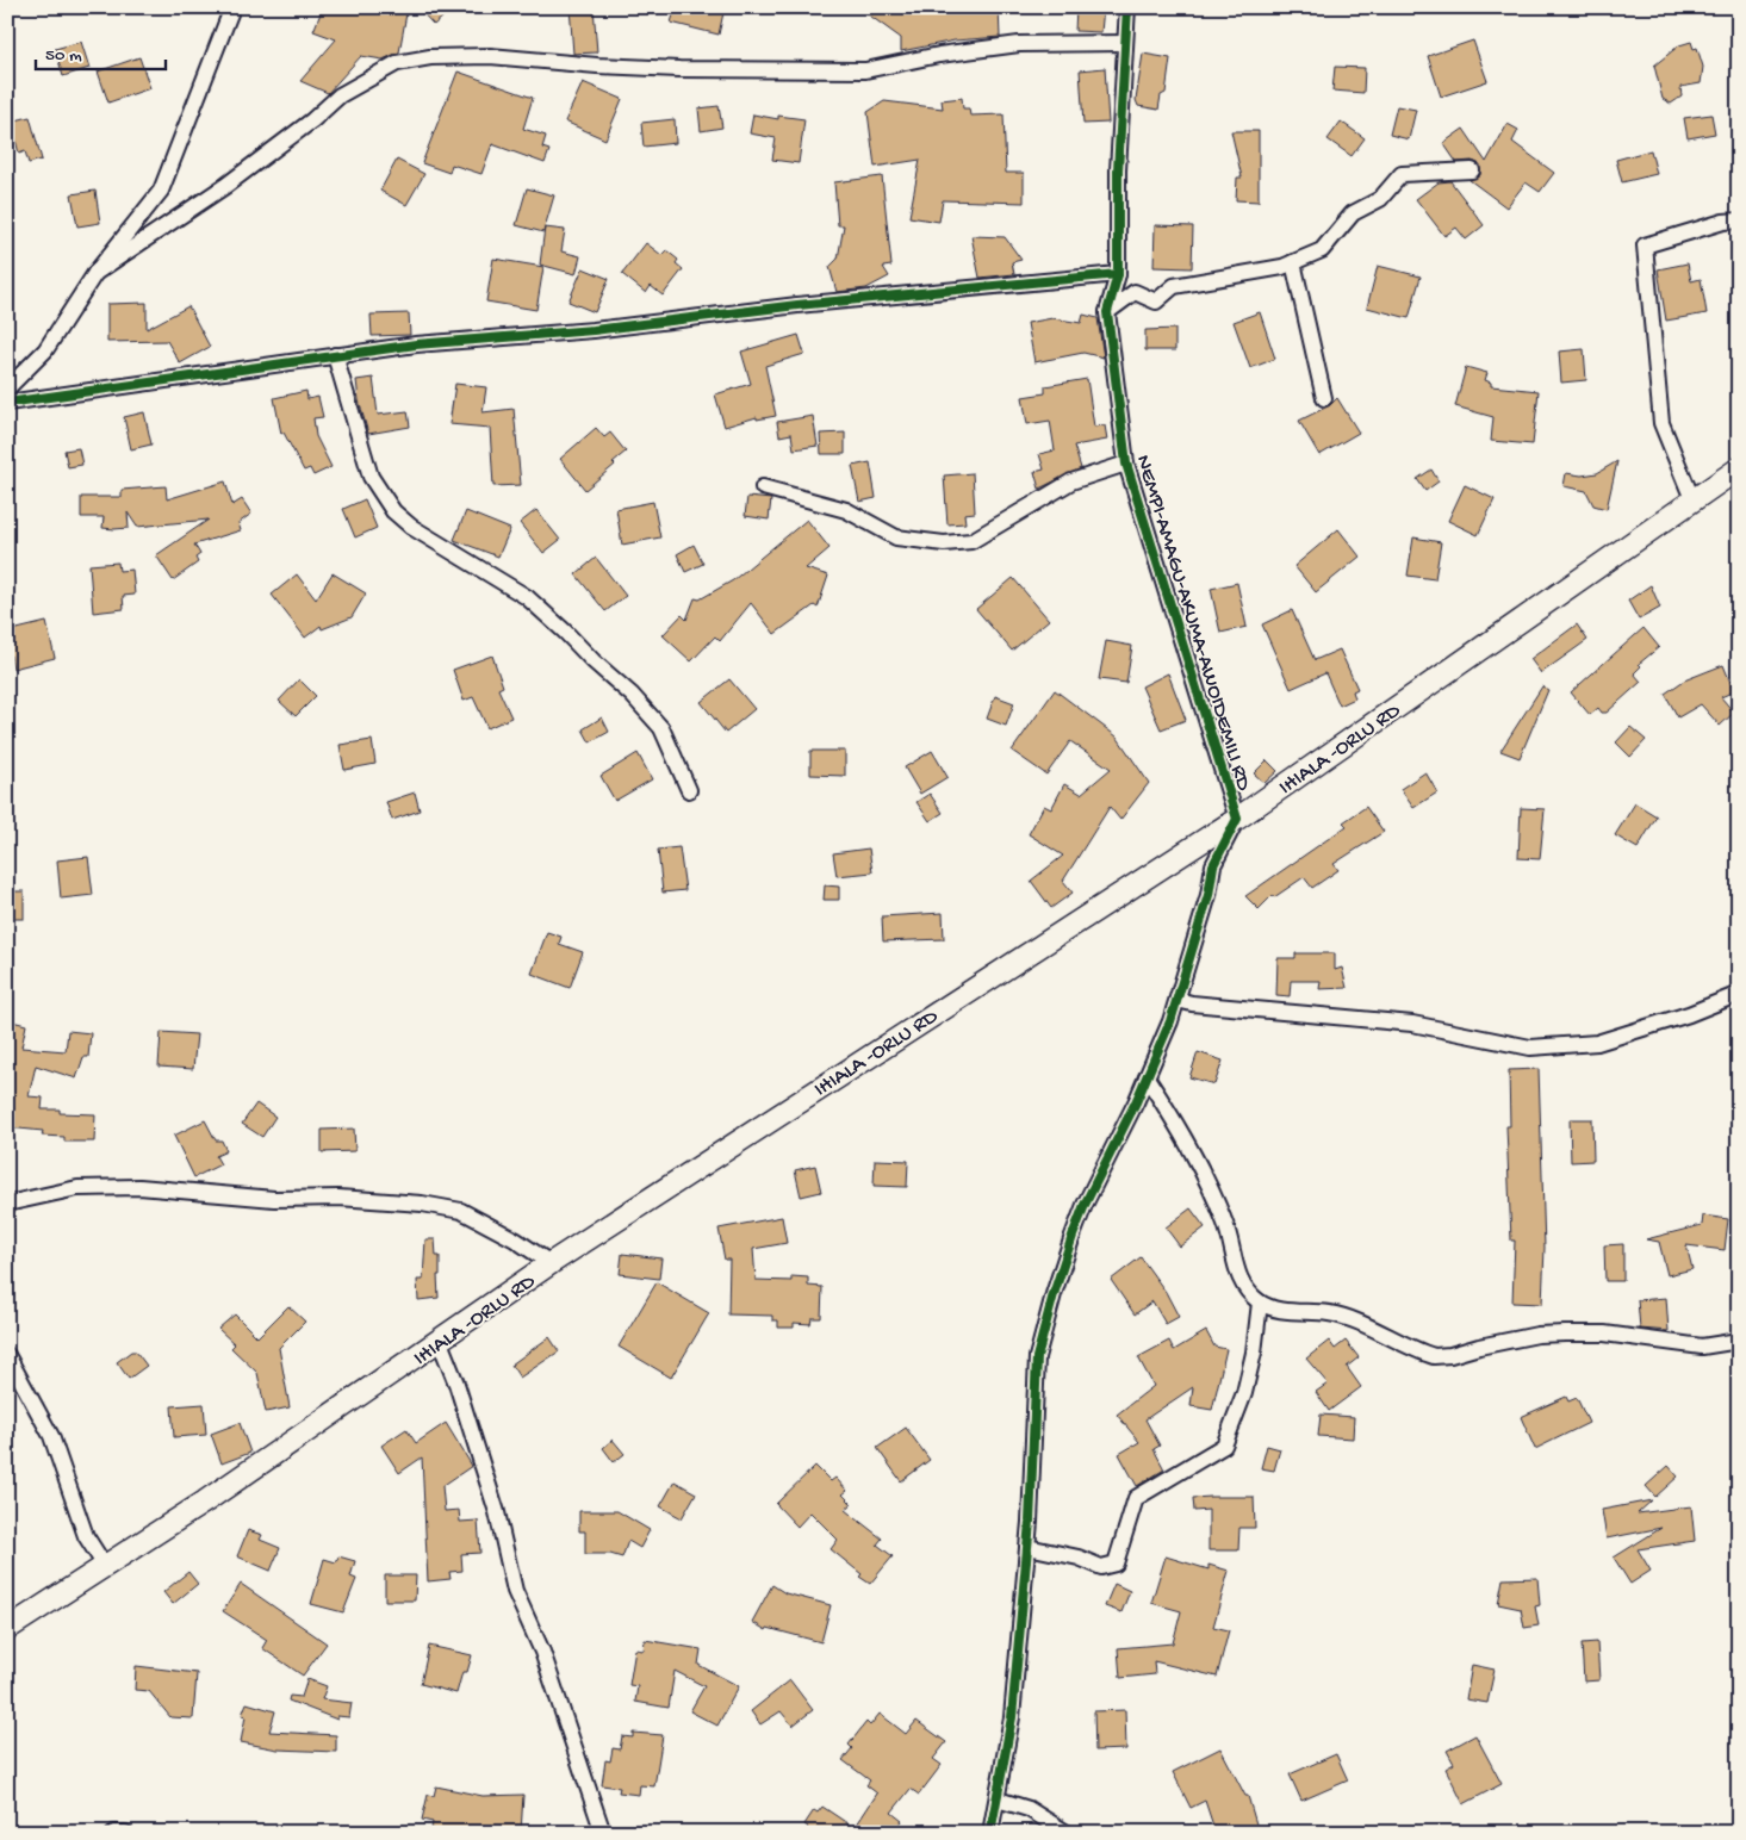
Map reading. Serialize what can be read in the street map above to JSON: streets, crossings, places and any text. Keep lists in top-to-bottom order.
{
  "streets": {
    "main road": ["IHIALA -ORLU RD"],
    "street": ["NEMPI-AMAGU-AKUMA-AWOIDEMILI RD"]
  },
  "crossings": [
    ["NEMPI-AMAGU-AKUMA-AWOIDEMILI RD", "IHIALA -ORLU RD"]
  ],
  "scale_bar": "50 m"
}
